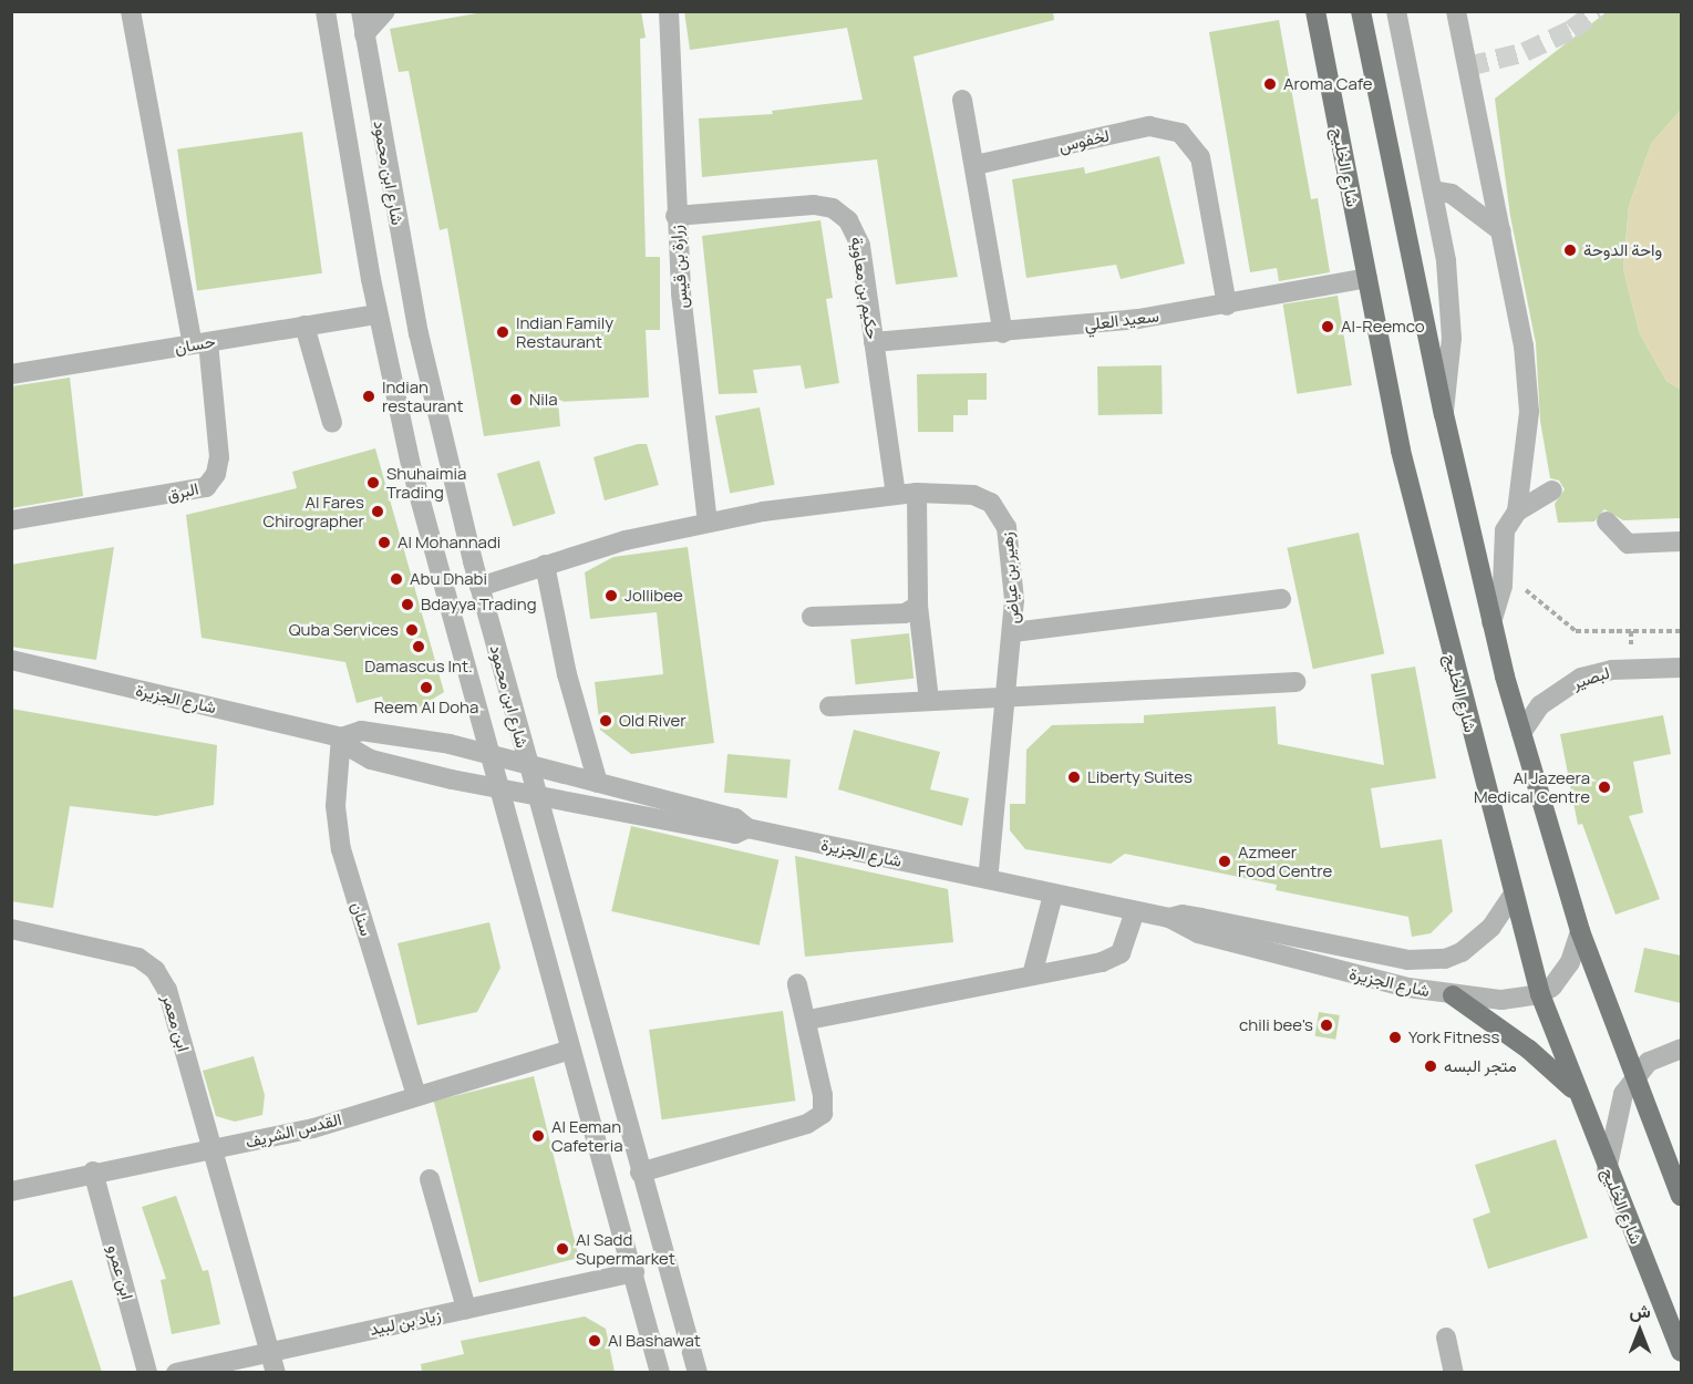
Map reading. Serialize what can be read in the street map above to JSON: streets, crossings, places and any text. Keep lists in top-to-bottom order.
{
  "streets": {
    "main road": ["شارع الخليج"],
    "street": [
      "لخفوس",
      "شارع ابن محمود",
      "زرارة بن قيس",
      "حكيم بن معاوية",
      "سعيد العلي",
      "حسان",
      "البرق",
      "زهير بن عياض",
      "لبصير",
      "شارع الجزيرة",
      "سنان",
      "ابن معمر",
      "القدس الشريف",
      "ابن عمرو",
      "زياد بن لبيد"
    ]
  },
  "crossings": [
    ["لخفوس", "سعيد العلي"],
    ["شارع الخليج", "سعيد العلي"],
    ["شارع الخليج", "شارع الجزيرة"],
    ["شارع ابن محمود", "شارع الجزيرة"],
    ["زرارة بن قيس", "حكيم بن معاوية"],
    ["زرارة بن قيس", "زهير بن عياض"],
    ["حكيم بن معاوية", "سعيد العلي"],
    ["حكيم بن معاوية", "زهير بن عياض"],
    ["حسان", "البرق"],
    ["زهير بن عياض", "شارع الجزيرة"],
    ["شارع الجزيرة", "سنان"],
    ["سنان", "القدس الشريف"],
    ["ابن معمر", "القدس الشريف"],
    ["ابن معمر", "زياد بن لبيد"],
    ["القدس الشريف", "ابن عمرو"]
  ],
  "places": [
    "Aroma Cafe",
    "واحة الدوحة",
    "Al-Reemco",
    "Indian Family Restaurant",
    "Indian restaurant",
    "Nila",
    "Shuhaimia Trading",
    "Al Fares Chirographer",
    "Al Mohannadi",
    "Abu Dhabi",
    "Jollibee",
    "Bdayya Trading",
    "Quba Services",
    "Damascus Int.",
    "Reem Al Doha",
    "Old River",
    "Liberty Suites",
    "Al Jazeera Medical Centre",
    "Azmeer Food Centre",
    "chili bee's",
    "York Fitness",
    "متجر البسه",
    "Al Eeman Cafeteria",
    "Al Sadd Supermarket",
    "Al Bashawat"
  ],
  "north": "top"
}
